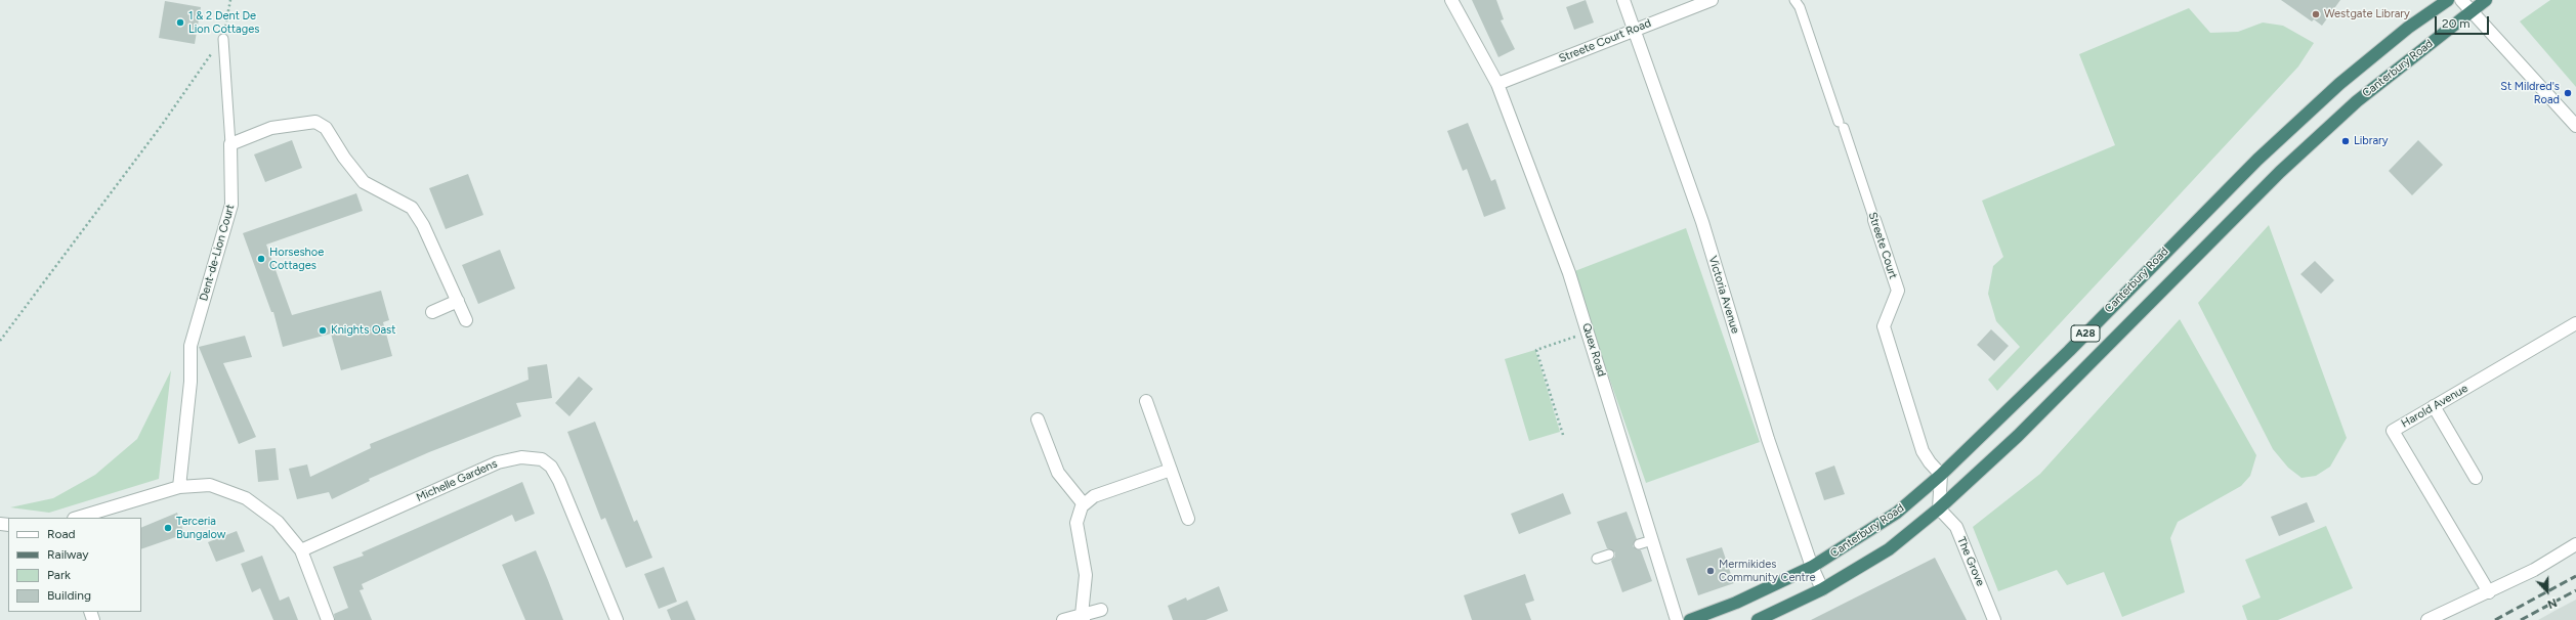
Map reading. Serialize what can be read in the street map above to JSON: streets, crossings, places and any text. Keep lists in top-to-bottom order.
{
  "streets": {
    "highway": ["Canterbury Road", "A28"],
    "street": [
      "Streete Court Road",
      "Streete Court",
      "Dent-de-Lion Court",
      "Victoria Avenue",
      "Quex Road",
      "Harold Avenue",
      "Michelle Gardens",
      "The Grove"
    ]
  },
  "crossings": [
    ["Streete Court Road", "Victoria Avenue"],
    ["Streete Court Road", "Quex Road"],
    ["Canterbury Road", "Streete Court"],
    ["Canterbury Road", "Victoria Avenue"],
    ["Canterbury Road", "The Grove"]
  ],
  "places": [
    "Westgate Library",
    "1 & 2 Dent De Lion Cottages",
    "St Mildred's Road",
    "Library",
    "Horseshoe Cottages",
    "Knights Oast",
    "Terceria Bungalow",
    "Mermikides Community Centre"
  ],
  "legend": [
    "Road",
    "Railway",
    "Park",
    "Building"
  ],
  "scale_bar": "20 m",
  "north": "bottom"
}
